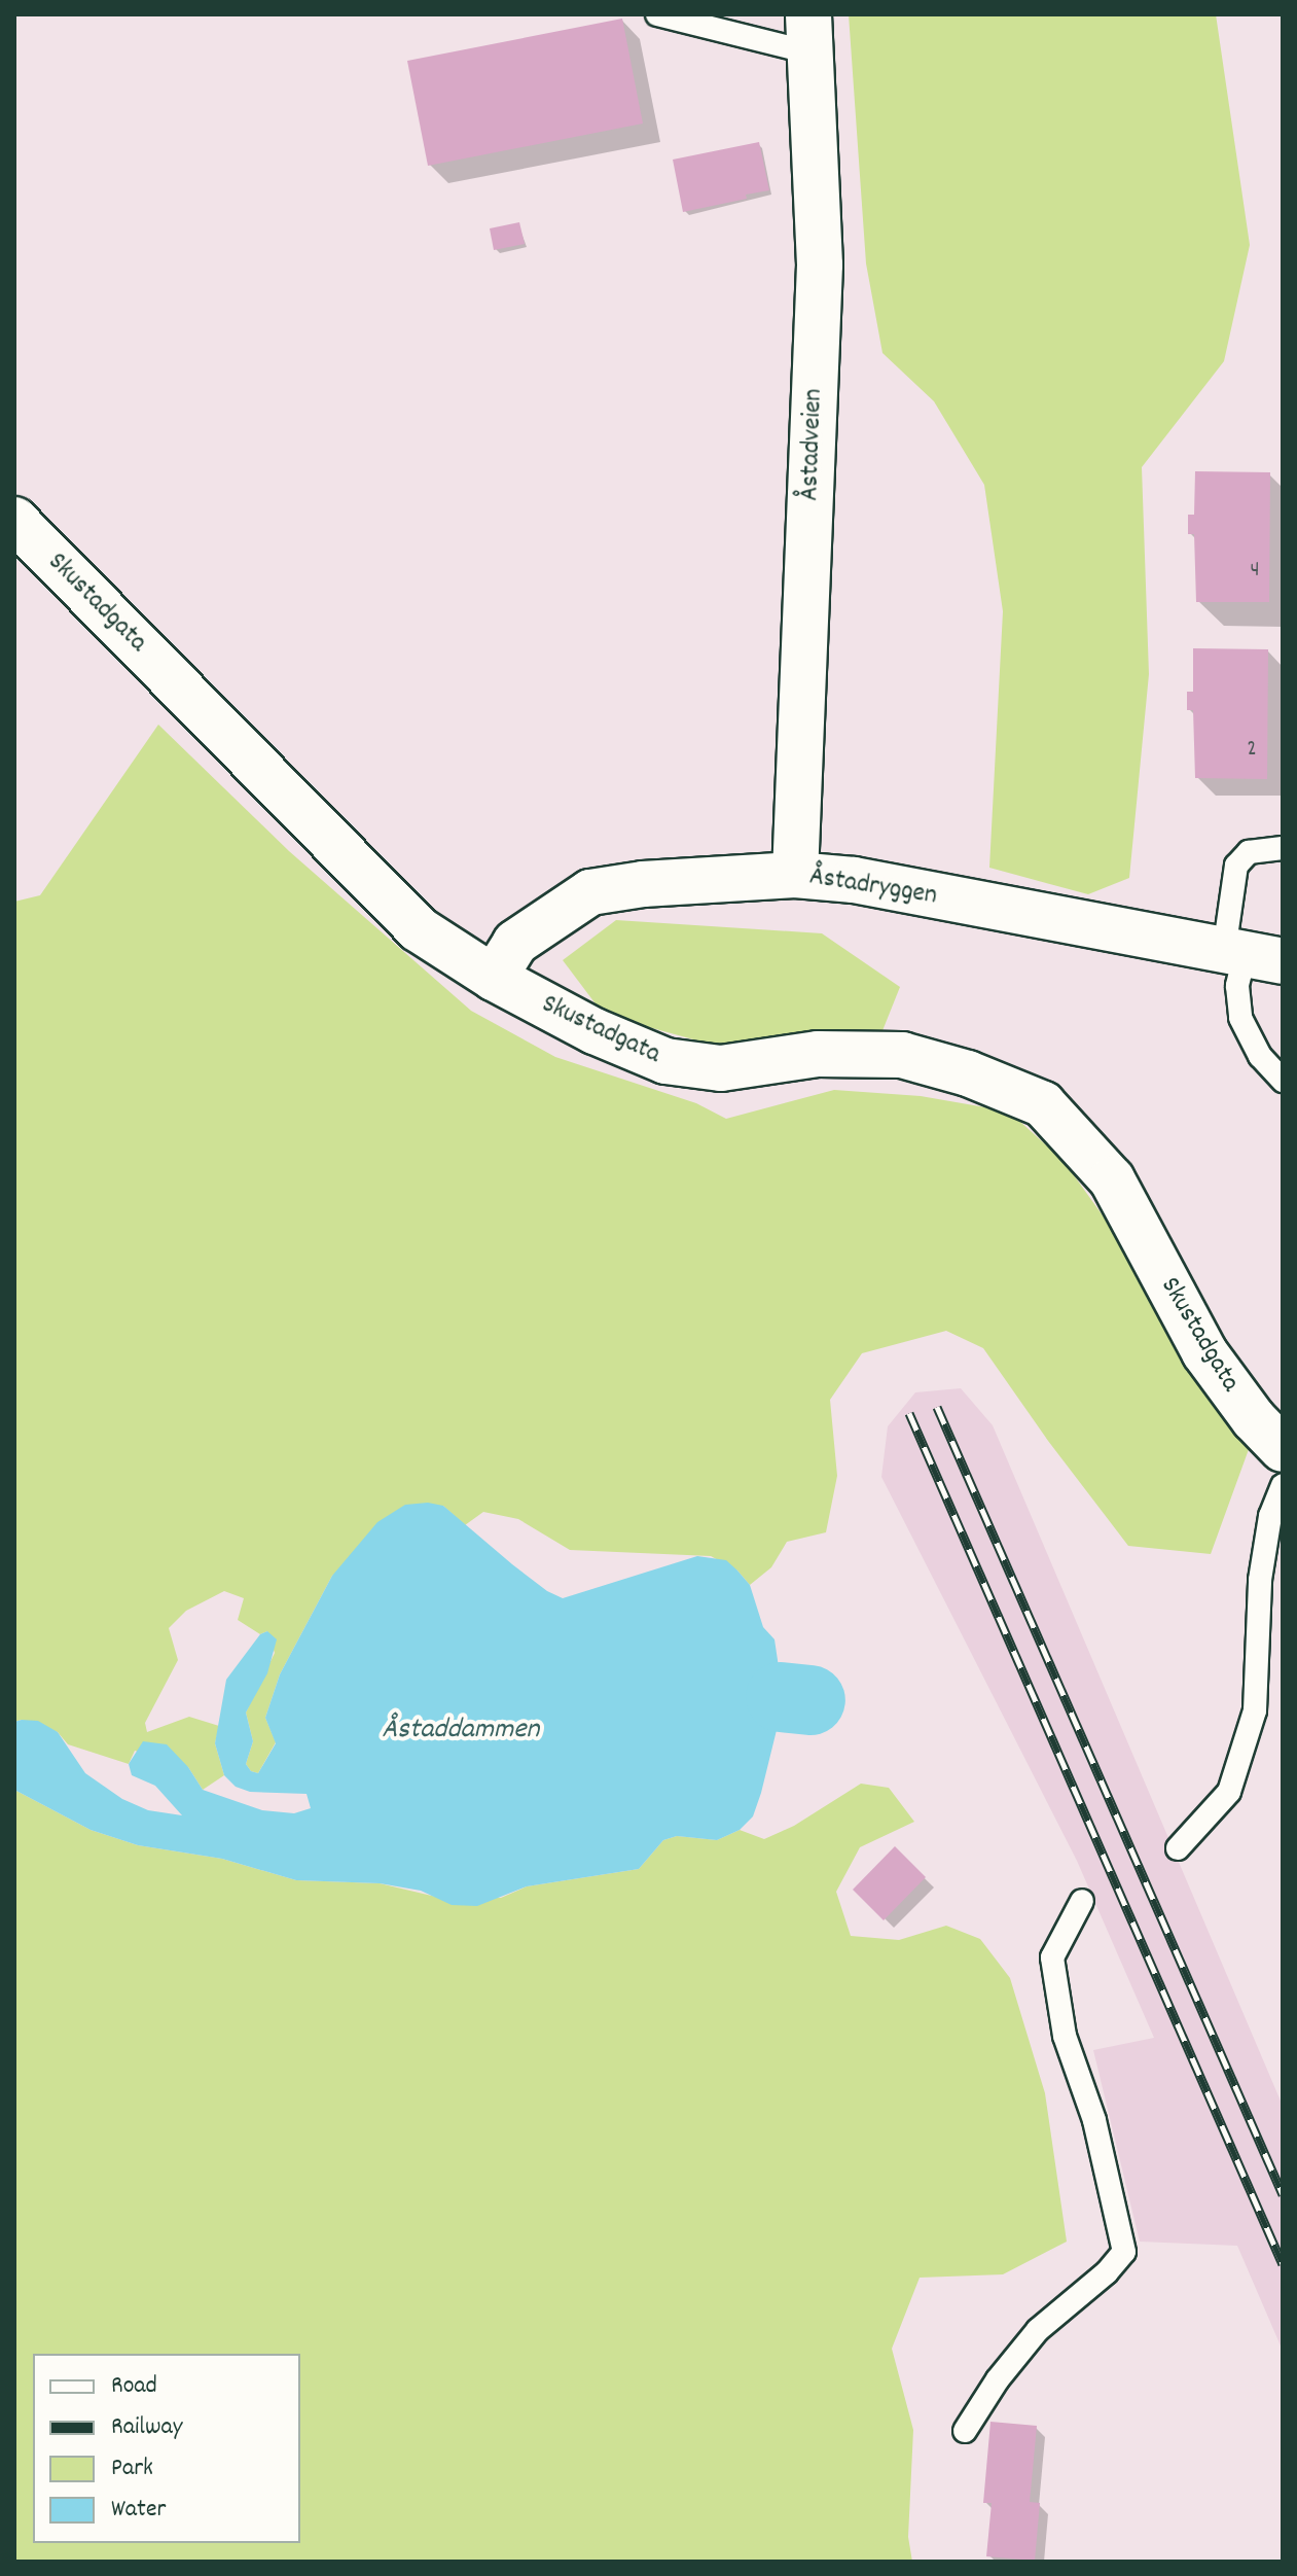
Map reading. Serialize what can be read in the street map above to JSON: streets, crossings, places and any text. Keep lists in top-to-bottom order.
{
  "streets": {
    "street": ["Åstadveien", "Skustadgata", "Åstadryggen"]
  },
  "crossings": [
    ["Åstadveien", "Åstadryggen"],
    ["Skustadgata", "Åstadryggen"]
  ],
  "water": ["Åstaddammen"],
  "house_numbers": ["4", "2"],
  "legend": [
    "Road",
    "Railway",
    "Park",
    "Water"
  ]
}
